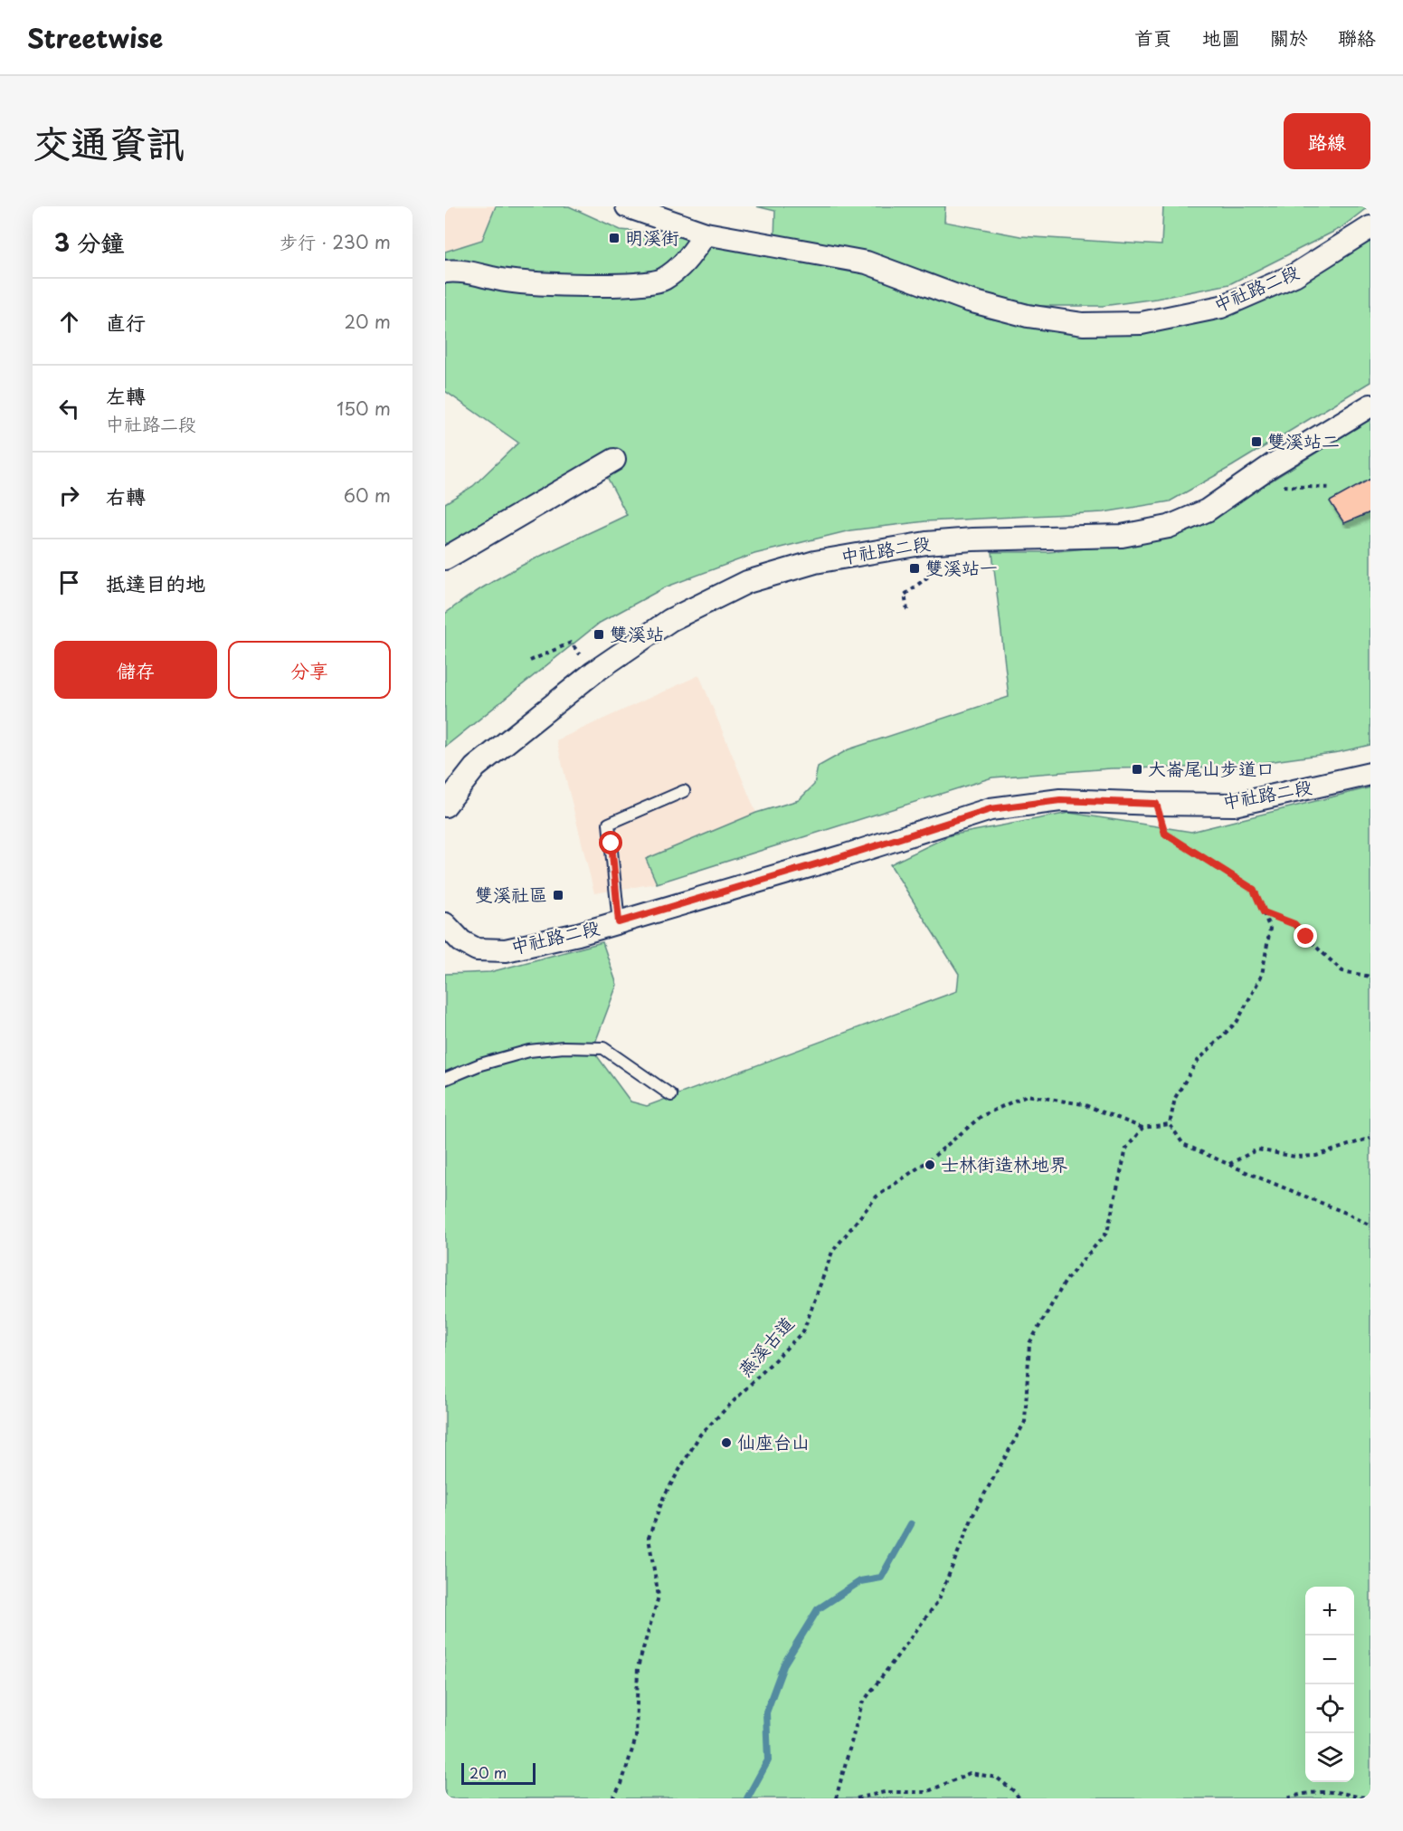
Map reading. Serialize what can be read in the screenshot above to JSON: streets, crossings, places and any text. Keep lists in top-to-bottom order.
{
  "streets": {
    "street": ["中社路二段"],
    "path": ["燕溪古道"]
  },
  "places": {
    "transit": [
      "明溪街",
      "雙溪站二",
      "雙溪站一",
      "雙溪站",
      "大崙尾山步道口",
      "雙溪社區"
    ],
    "other": ["士林街造林地界", "仙座台山"]
  },
  "scale_bar": "20 m",
  "page": {
    "header": "Streetwise",
    "nav": [
      "首頁",
      "地圖",
      "關於",
      "聯絡"
    ],
    "title": "交通資訊",
    "buttons": [
      "路線",
      ["儲存", "分享"]
    ],
    "heading": ["3 分鐘", "步行 · 230 m"],
    "list": [
      ["直行", "20 m"],
      ["左轉", "中社路二段", "150 m"],
      ["右轉", "60 m"],
      "抵達目的地"
    ],
    "map_buttons": ["+", "−"],
    "scale": "20 m"
  }
}
